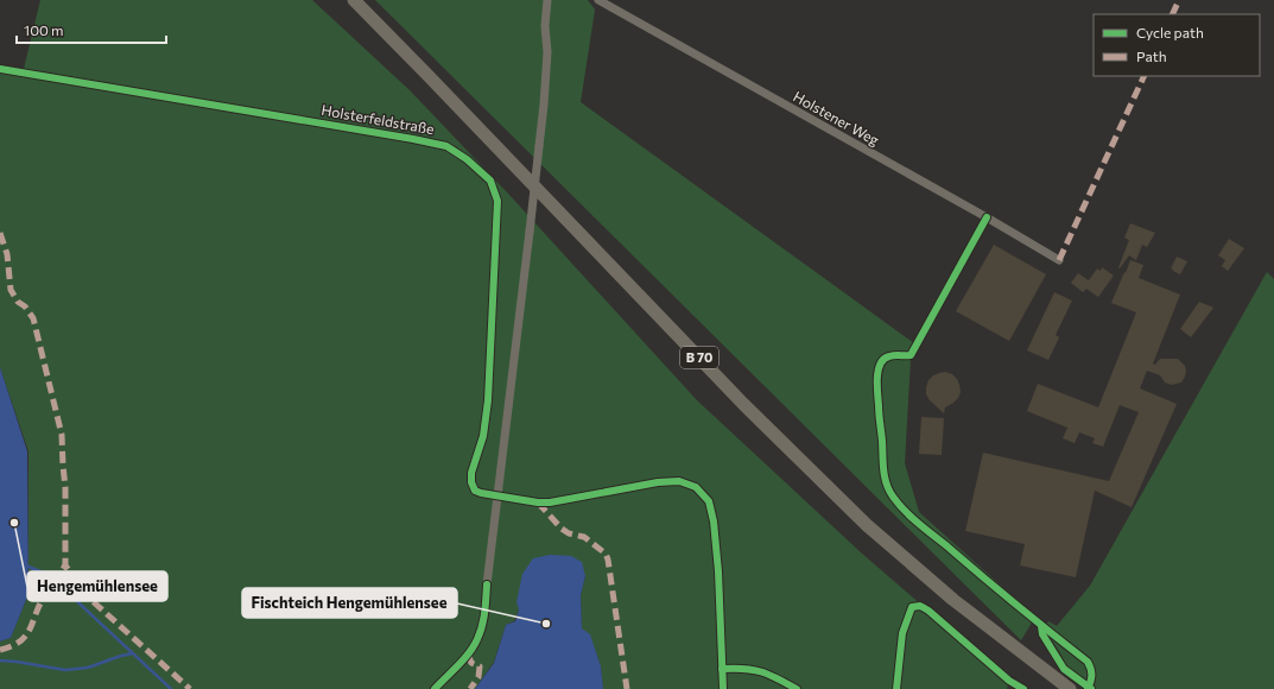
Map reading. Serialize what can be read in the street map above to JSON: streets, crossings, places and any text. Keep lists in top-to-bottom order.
{
  "streets": {
    "main road": ["B 70"],
    "street": ["Holstener Weg", "Holsterfeldstraße"]
  },
  "places": ["Hengemühlensee", "Fischteich Hengemühlensee"],
  "legend": ["Cycle path", "Path"],
  "scale_bar": "100 m"
}
